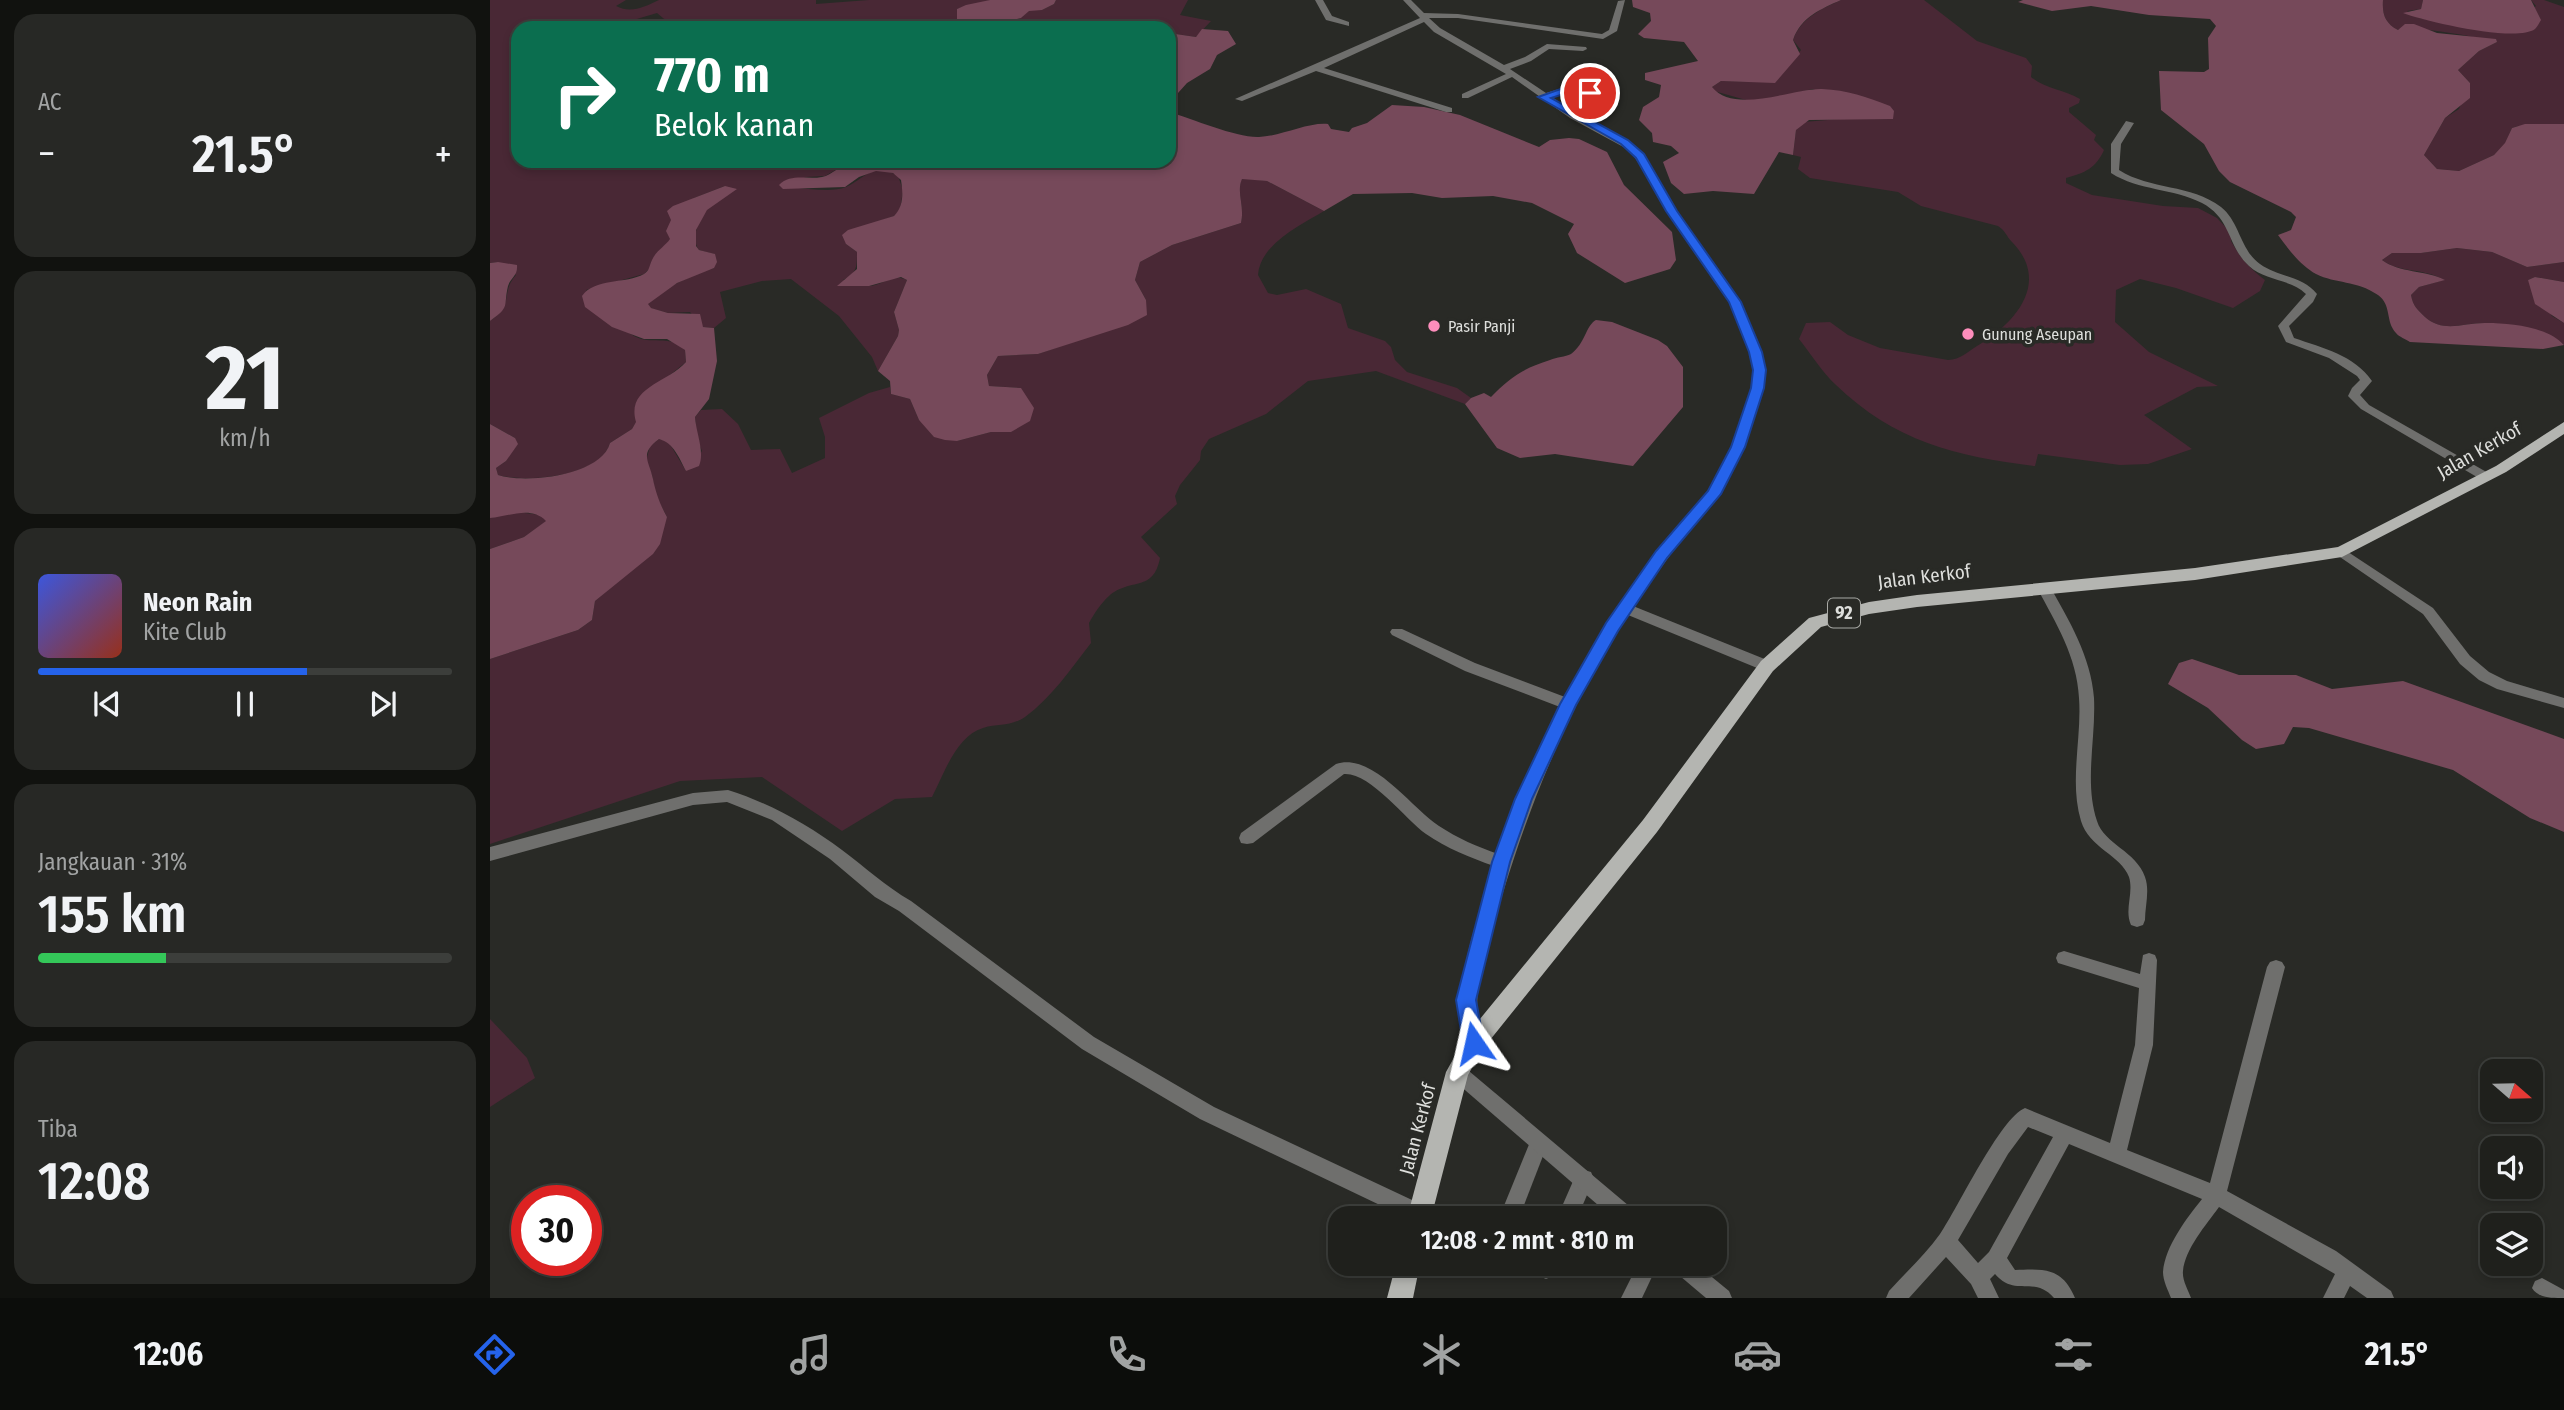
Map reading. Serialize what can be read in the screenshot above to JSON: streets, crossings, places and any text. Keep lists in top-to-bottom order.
{
  "streets": {
    "main road": ["Jalan Kerkof", "92"]
  },
  "places": ["Pasir Panji", "Gunung Aseupan"],
  "north": "right",
  "page": {
    "tile": [
      "AC",
      ["21", "km/h"],
      ["Jangkauan · 31%", "155 km"],
      ["Tiba", "12:08"]
    ],
    "turn": ["770 m", "Belok kanan"],
    "heat": ["−", "21.5°", "+"],
    "song": ["Neon Rain", "Kite Club"],
    "limit": "30",
    "trip": "12:08 · 2 mnt · 810 m",
    "tabs": ["12:06", "21.5°"]
  }
}
